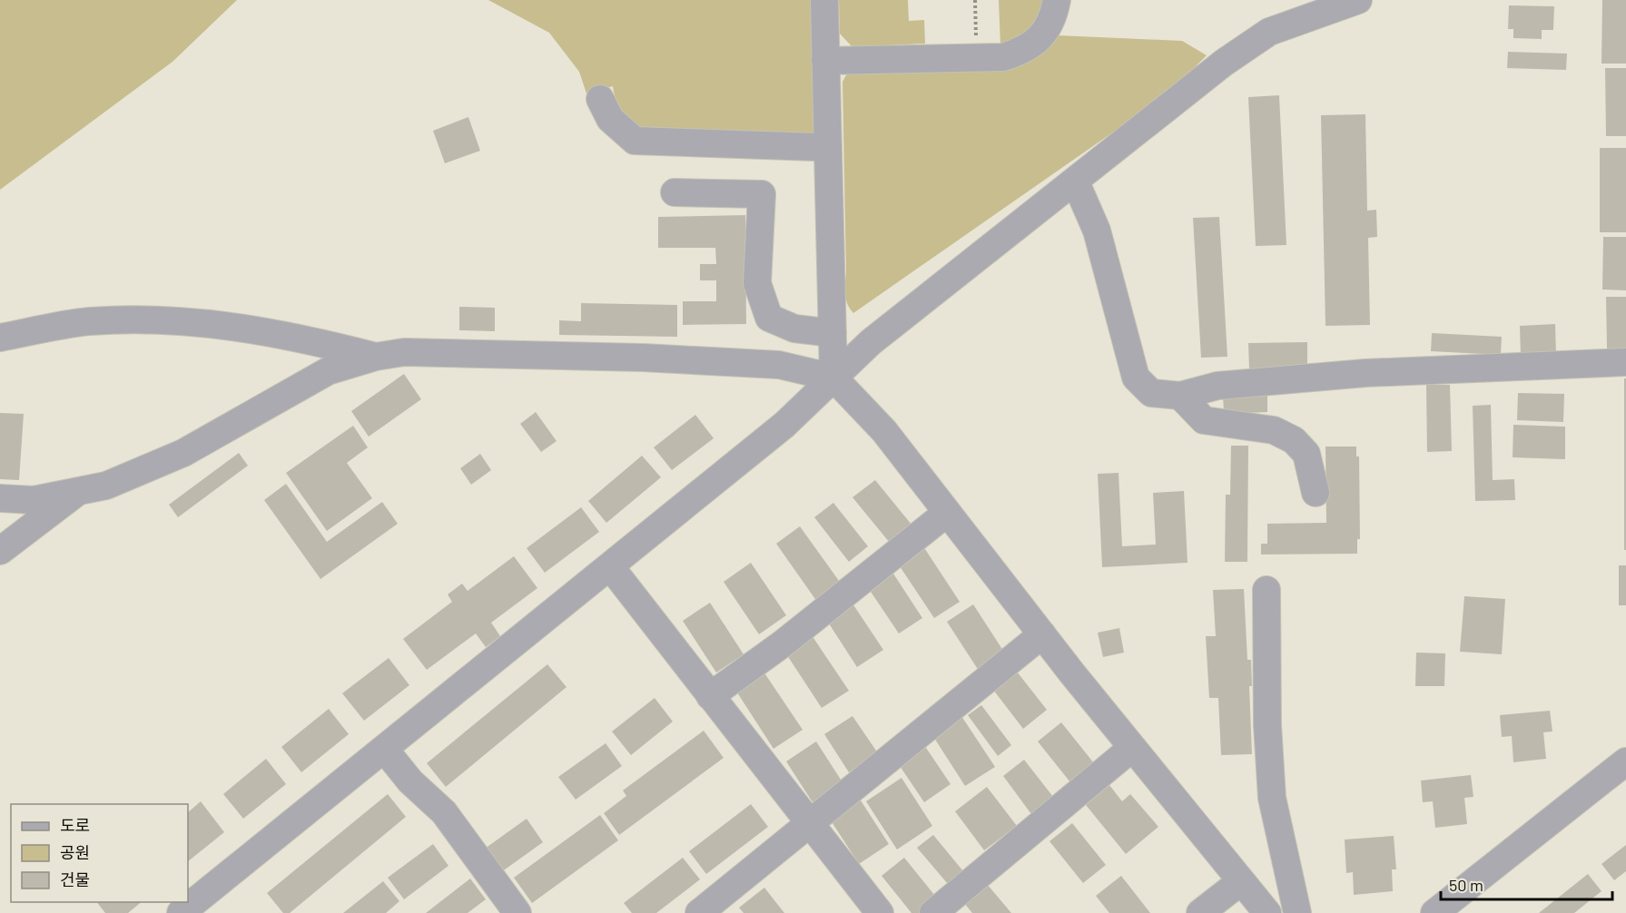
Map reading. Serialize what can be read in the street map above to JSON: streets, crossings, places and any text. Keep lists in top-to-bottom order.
{
  "legend": ["도로", "공원", "건물"],
  "scale_bar": "50 m"
}
